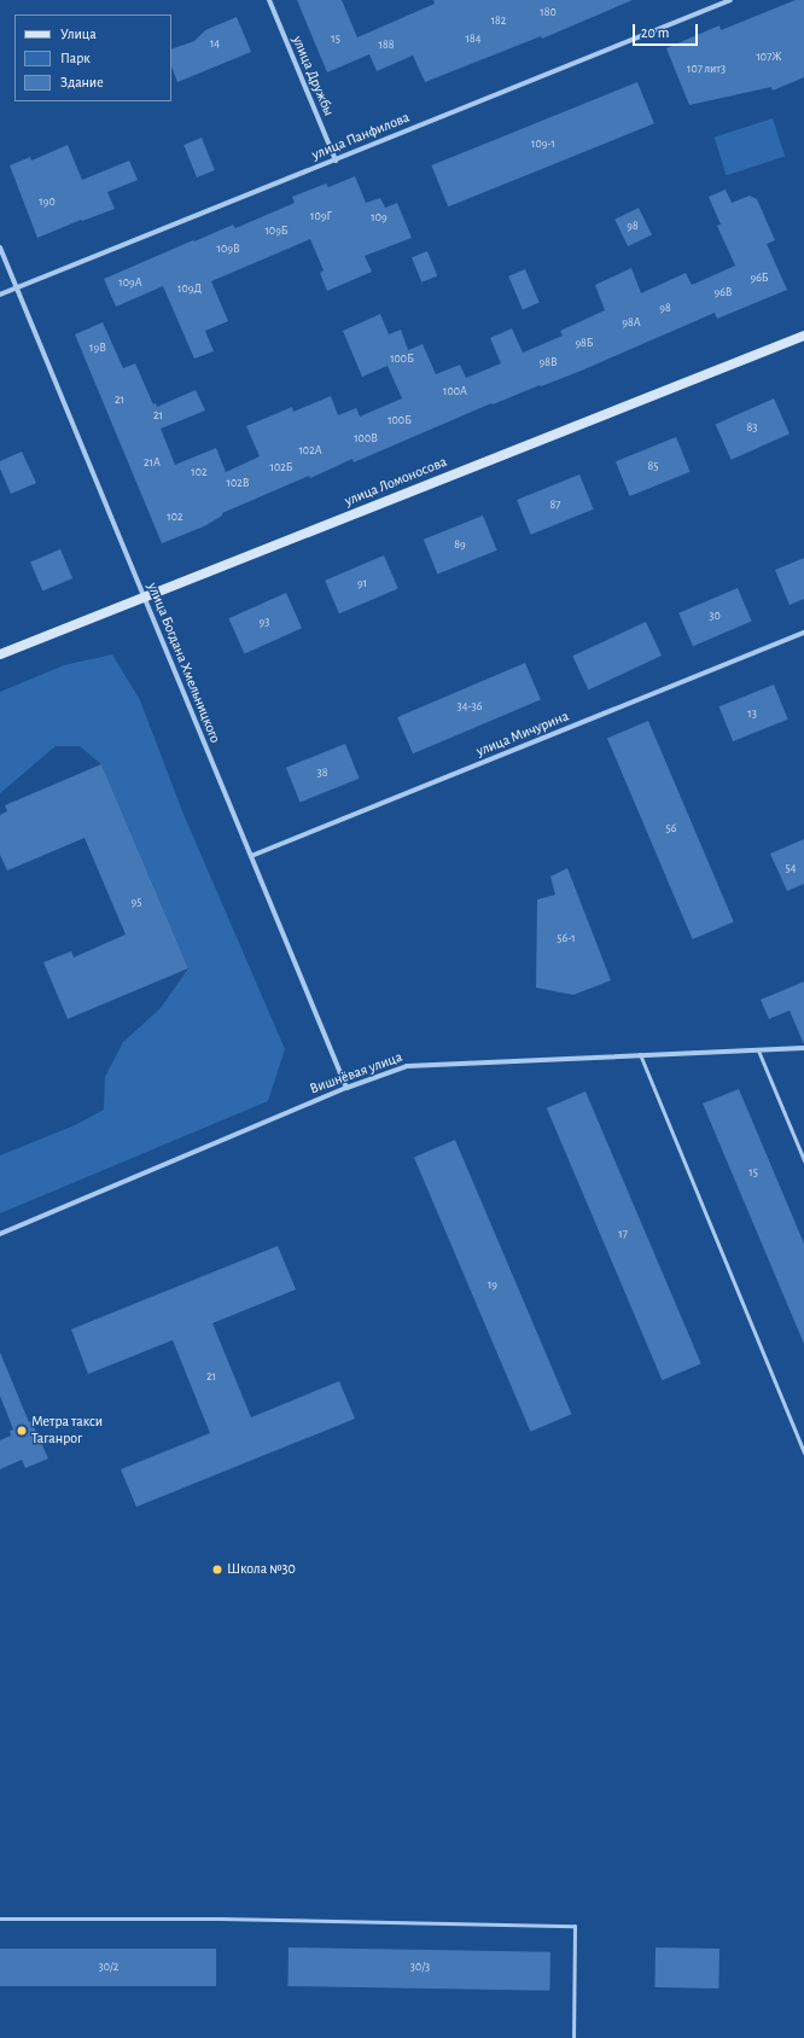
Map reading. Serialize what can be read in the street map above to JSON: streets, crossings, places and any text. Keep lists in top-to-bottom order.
{
  "streets": {
    "street": [
      "улица Дружбы",
      "улица Панфилова",
      "улица Ломоносова",
      "улица Богдана Хмельницкого",
      "улица Мичурина",
      "Вишнёвая улица"
    ]
  },
  "crossings": [
    ["улица Дружбы", "улица Панфилова"],
    ["улица Панфилова", "улица Богдана Хмельницкого"],
    ["улица Ломоносова", "улица Богдана Хмельницкого"],
    ["улица Богдана Хмельницкого", "улица Мичурина"],
    ["улица Богдана Хмельницкого", "Вишнёвая улица"]
  ],
  "places": ["Метра такси Таганрог", "Школа №30"],
  "house_numbers": [
    "180",
    "182",
    "15",
    "184",
    "14",
    "188",
    "107Ж",
    "107 лит3",
    "109-1",
    "190",
    "109Г",
    "109",
    "98",
    "109Б",
    "109В",
    "96Б",
    "109А",
    "109Д",
    "96В",
    "98",
    "98А",
    "98Б",
    "19В",
    "100Б",
    "98В",
    "100А",
    "21",
    "21",
    "100Б",
    "83",
    "100В",
    "102А",
    "21А",
    "85",
    "102Б",
    "102",
    "102В",
    "87",
    "102",
    "89",
    "91",
    "30",
    "93",
    "34-36",
    "13",
    "38",
    "56",
    "54",
    "95",
    "56-1",
    "15",
    "17",
    "19",
    "21",
    "30/2",
    "30/3"
  ],
  "legend": ["Улица", "Парк", "Здание"],
  "scale_bar": "20 m"
}
